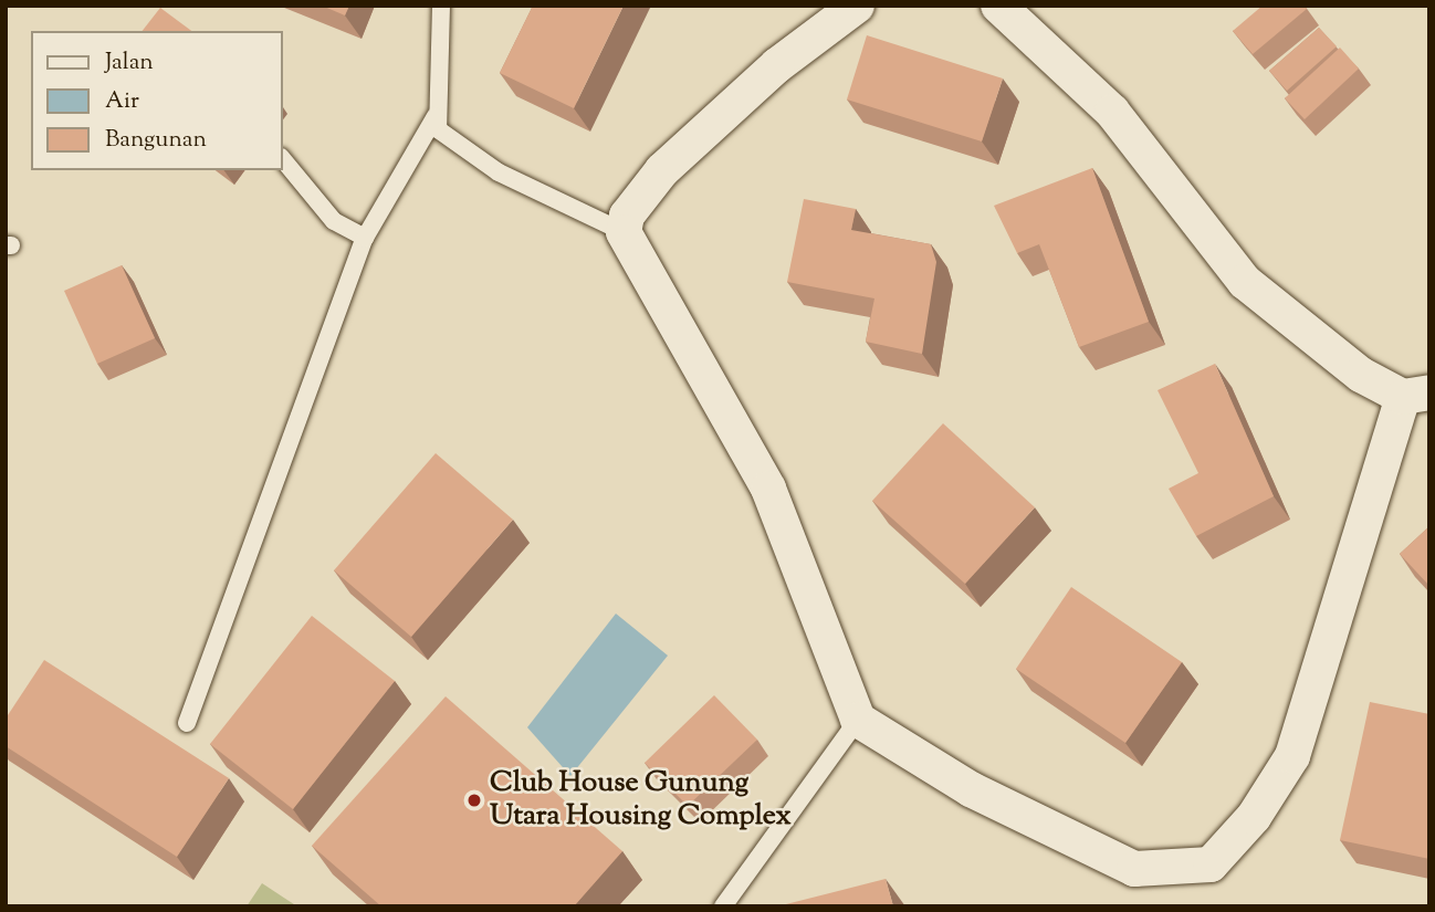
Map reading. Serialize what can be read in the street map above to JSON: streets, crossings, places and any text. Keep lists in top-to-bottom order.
{
  "places": ["Club House Gunung Utara Housing Complex"],
  "legend": ["Jalan", "Air", "Bangunan"]
}
